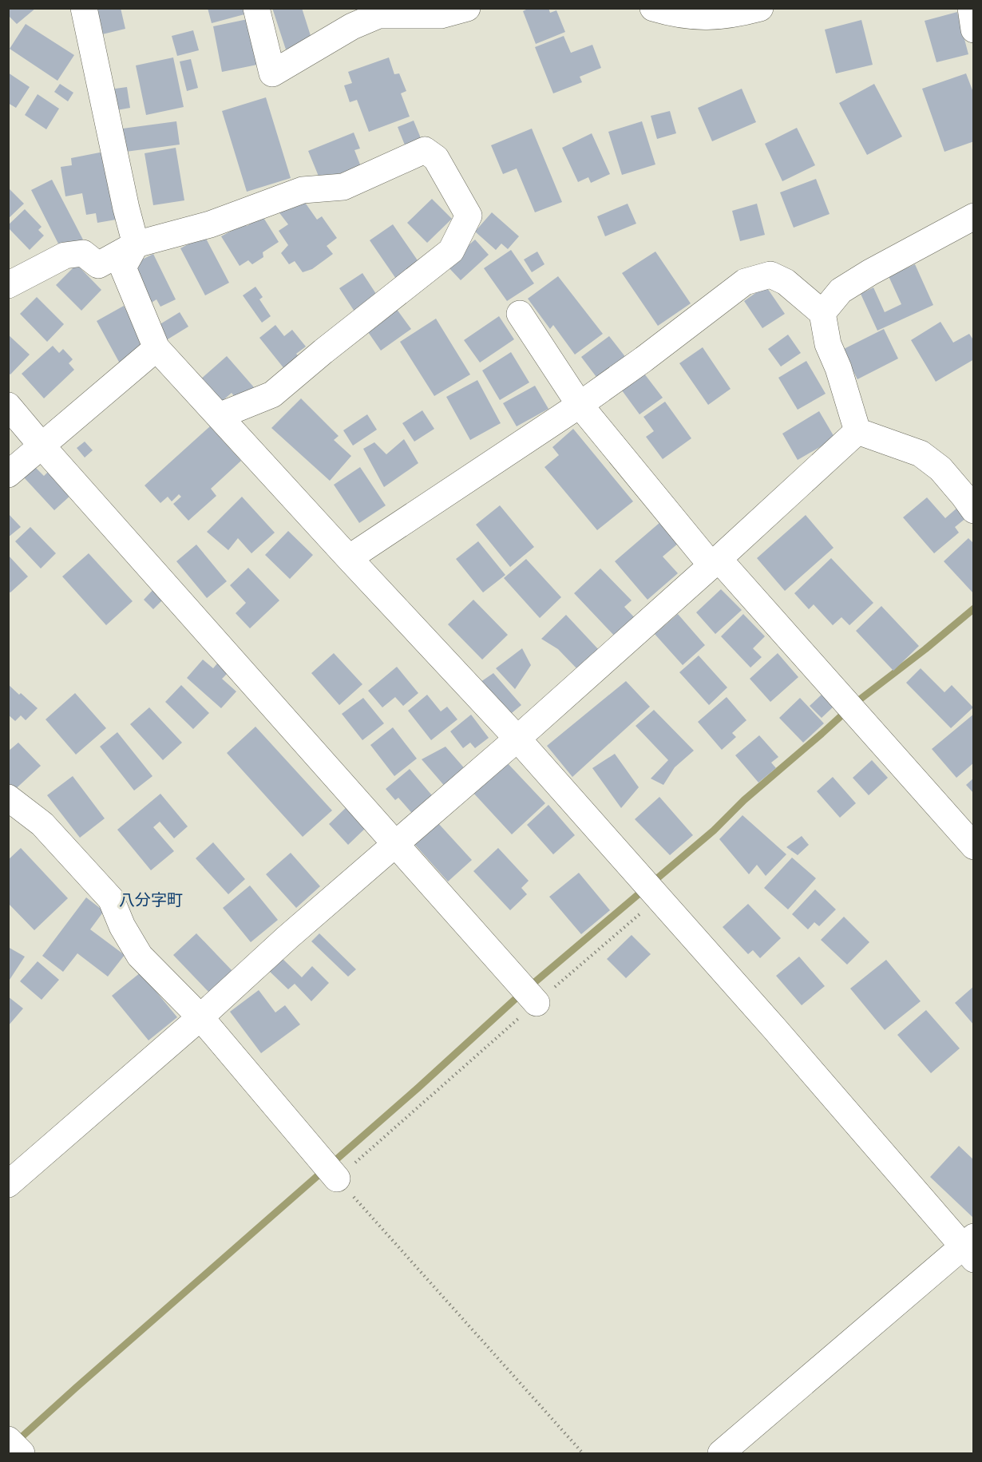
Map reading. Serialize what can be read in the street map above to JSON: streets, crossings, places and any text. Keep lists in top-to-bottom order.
{
  "districts": ["八分字町"]
}
